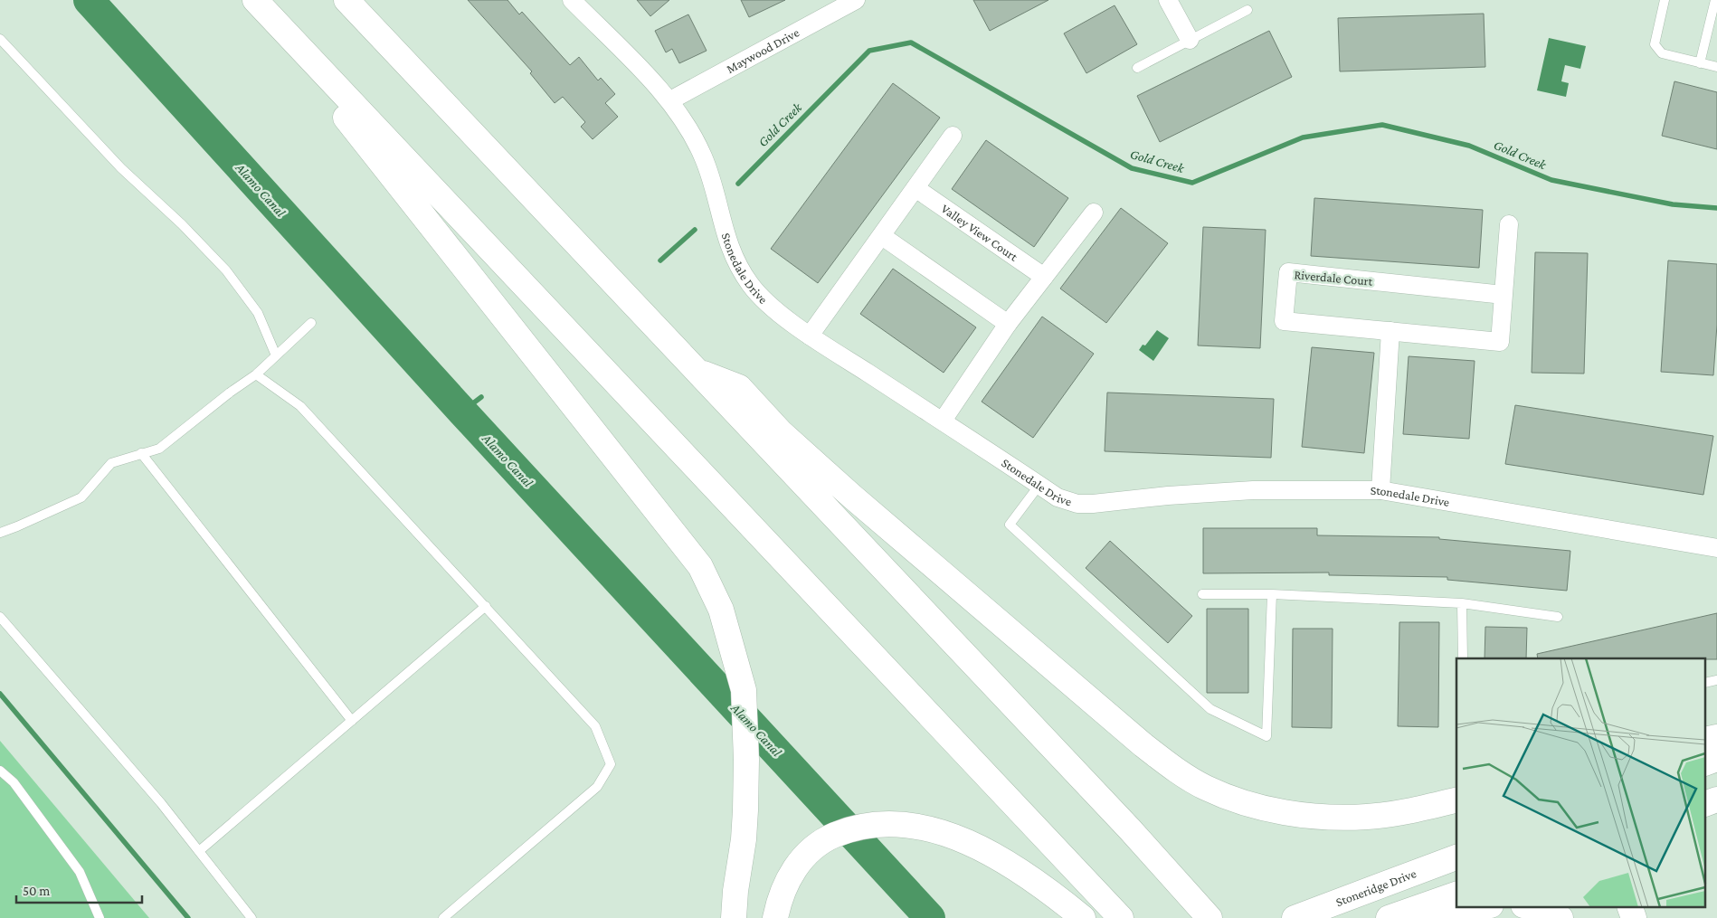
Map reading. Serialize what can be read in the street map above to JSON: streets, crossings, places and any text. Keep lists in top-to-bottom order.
{
  "streets": {
    "main road": ["Stoneridge Drive"],
    "street": [
      "Maywood Drive",
      "Valley View Court",
      "Stonedale Drive",
      "Riverdale Court"
    ]
  },
  "crossings": [
    ["Maywood Drive", "Stonedale Drive"]
  ],
  "water": ["Gold Creek", "Alamo Canal"],
  "scale_bar": "50 m"
}
